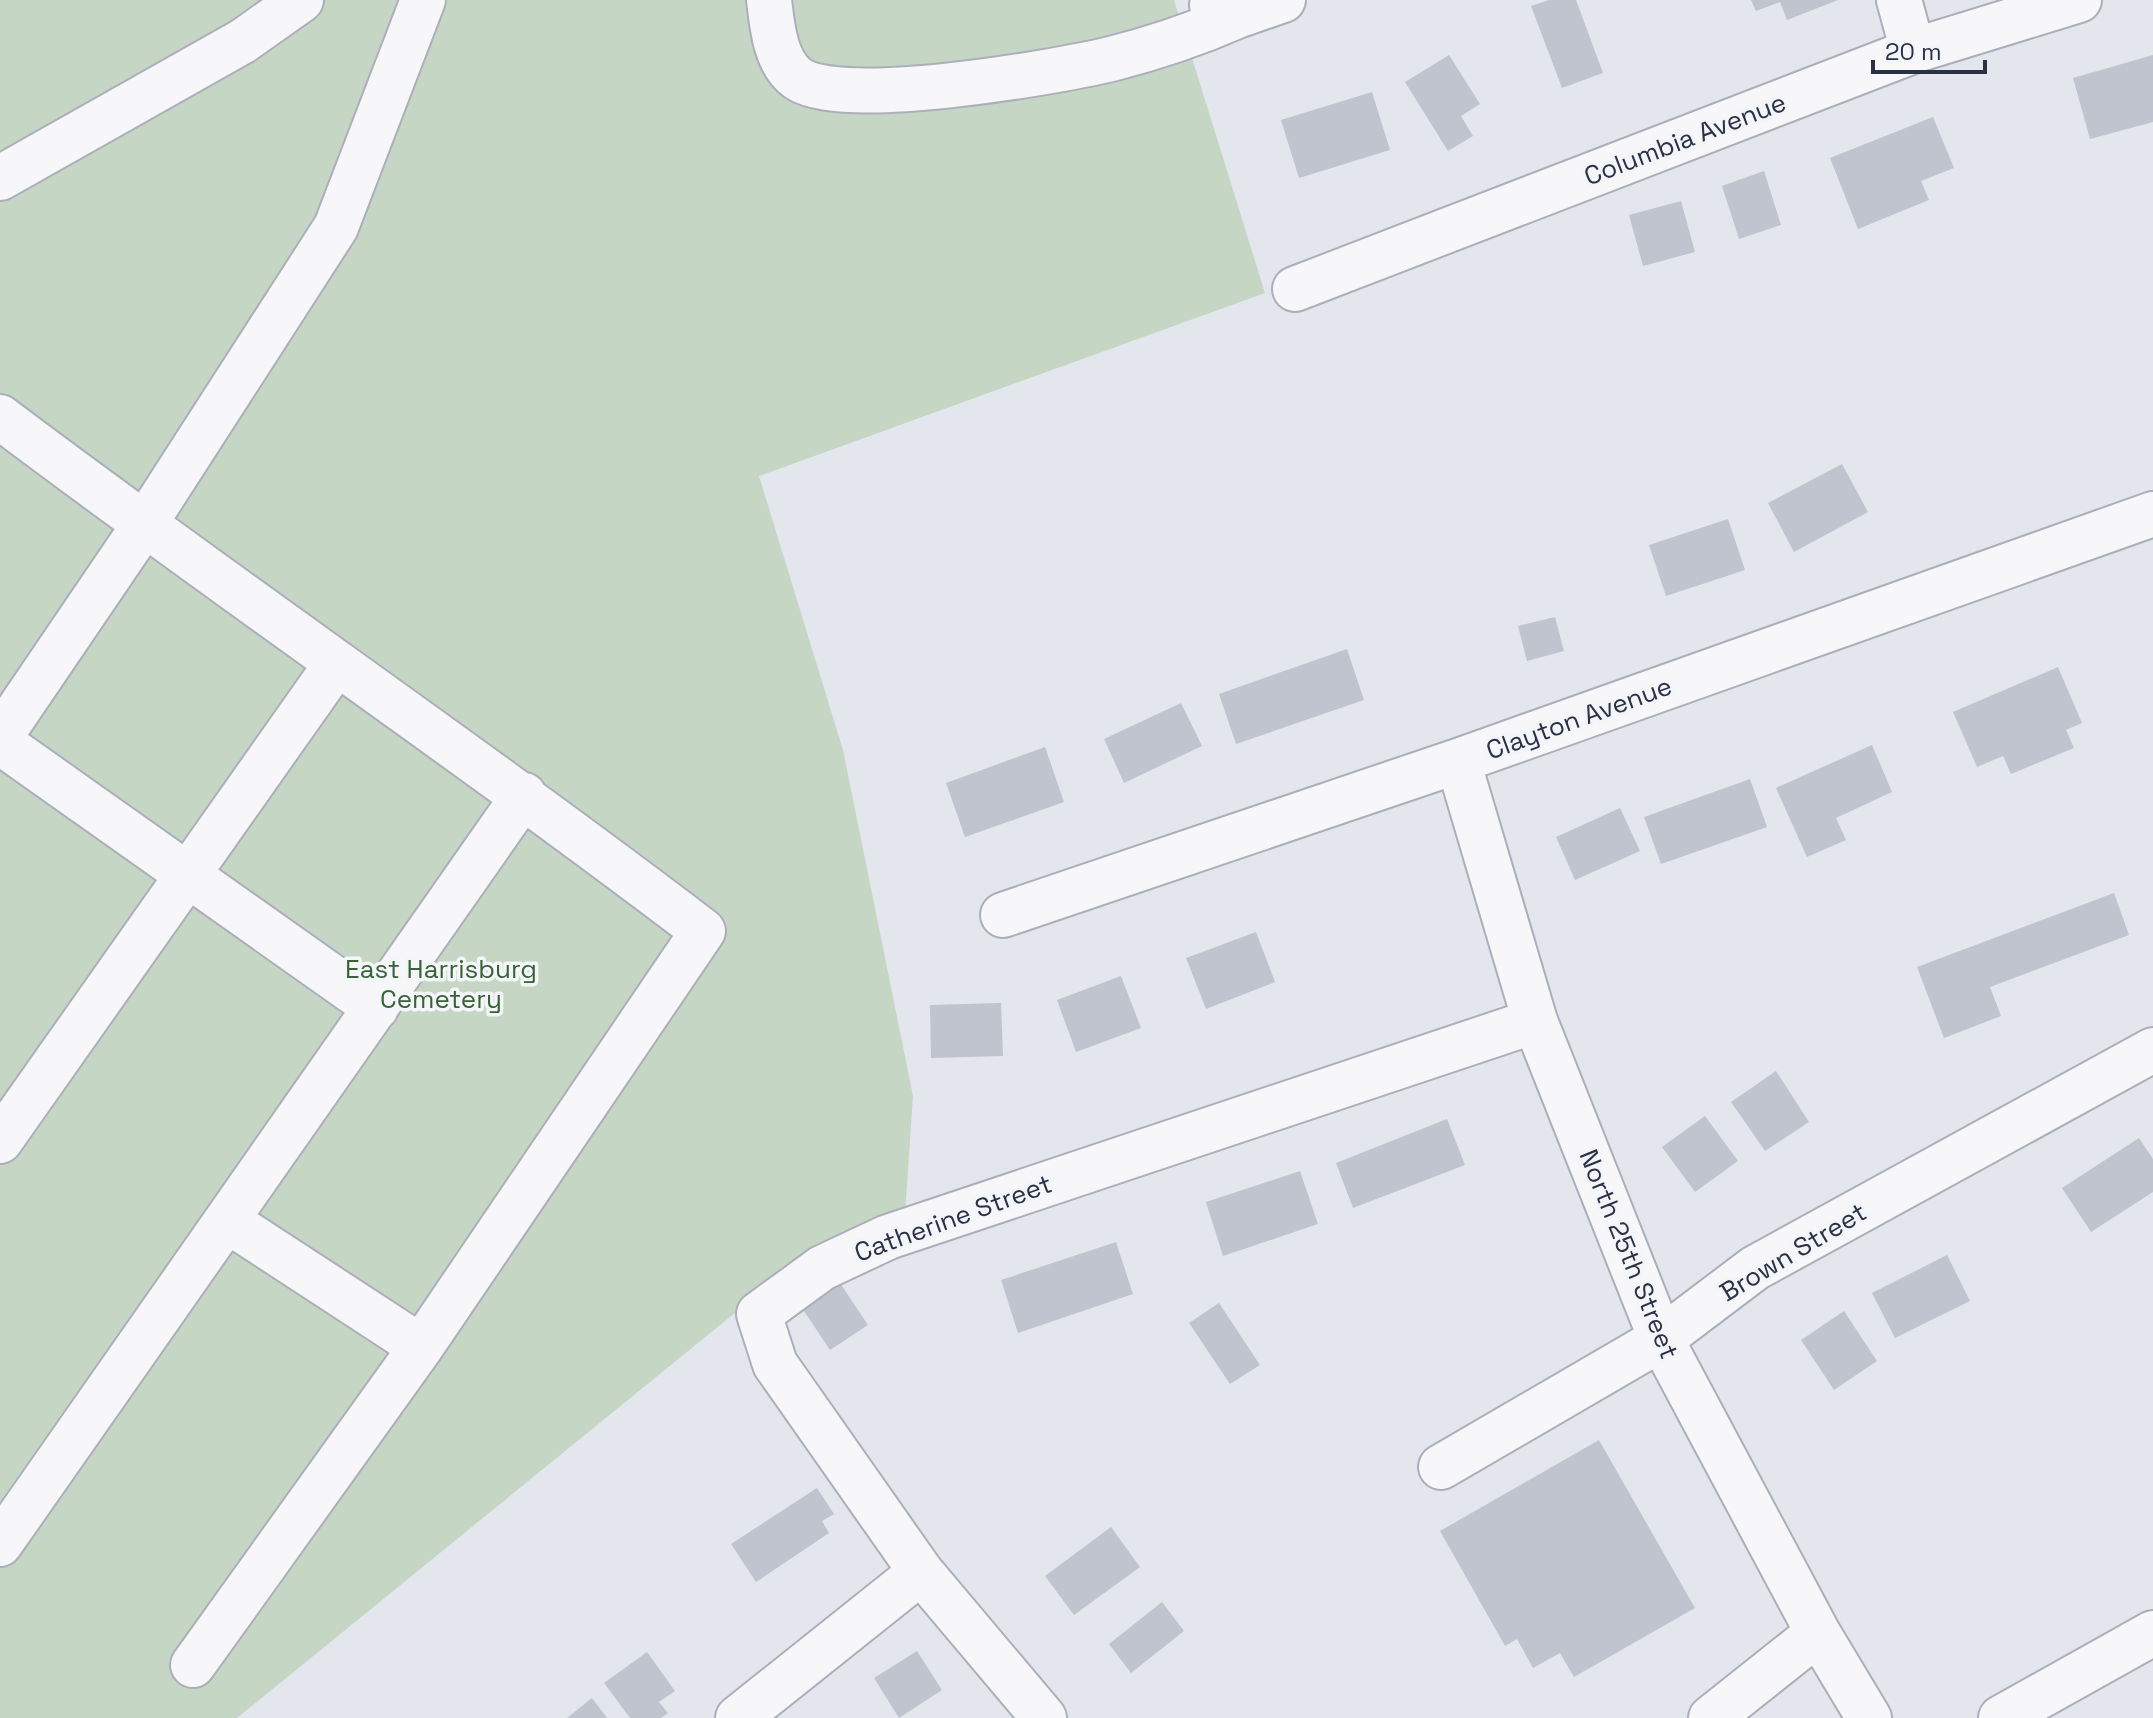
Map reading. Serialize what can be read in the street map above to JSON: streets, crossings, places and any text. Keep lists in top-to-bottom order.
{
  "streets": {
    "street": [
      "Columbia Avenue",
      "Clayton Avenue",
      "Catherine Street",
      "Brown Street",
      "North 25th Street"
    ]
  },
  "crossings": [
    ["Clayton Avenue", "North 25th Street"],
    ["Catherine Street", "North 25th Street"],
    ["Brown Street", "North 25th Street"]
  ],
  "parks": ["East Harrisburg Cemetery"],
  "scale_bar": "20 m"
}
